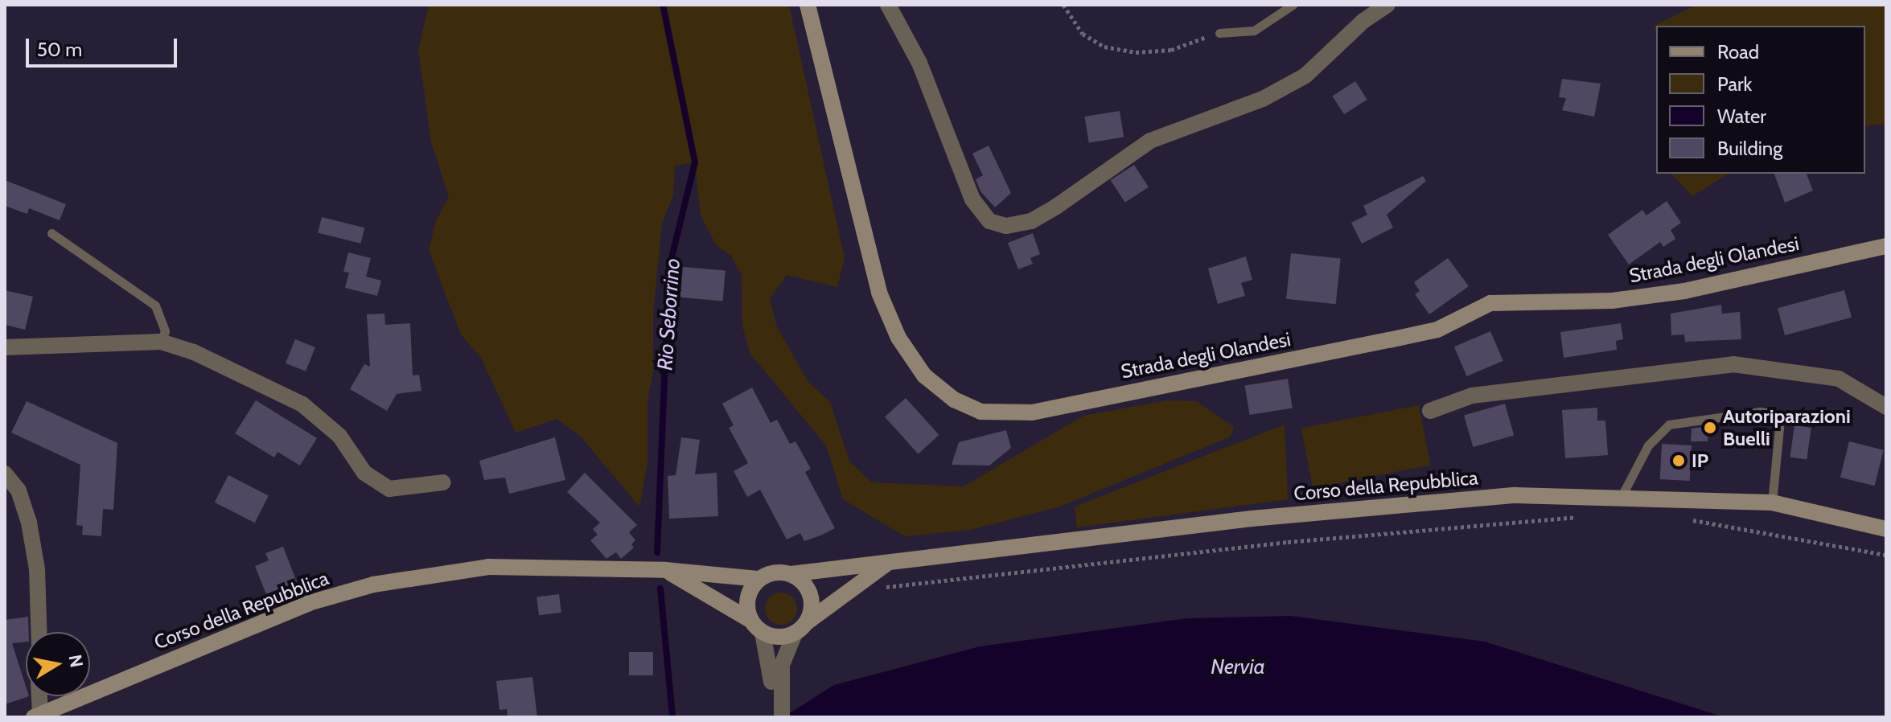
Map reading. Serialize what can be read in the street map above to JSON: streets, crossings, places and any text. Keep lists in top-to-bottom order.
{
  "streets": {
    "main road": ["Strada degli Olandesi", "Corso della Repubblica"]
  },
  "water": ["Rio Seborrino", "Nervia"],
  "places": ["Autoriparazioni Buelli", "IP"],
  "legend": [
    "Road",
    "Park",
    "Water",
    "Building"
  ],
  "scale_bar": "50 m",
  "north": "right"
}
